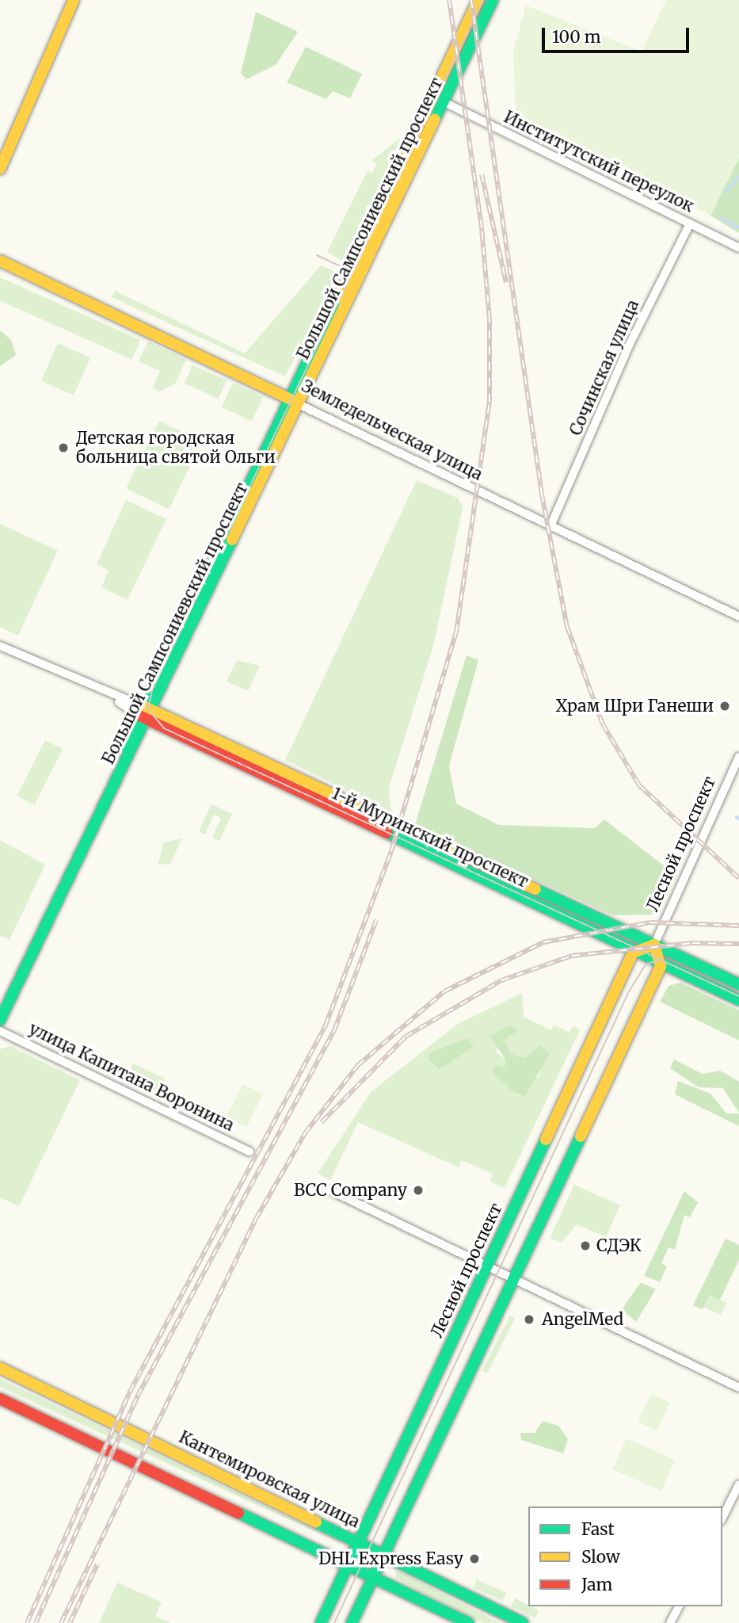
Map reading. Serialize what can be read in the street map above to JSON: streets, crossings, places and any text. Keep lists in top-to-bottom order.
{
  "streets": {
    "main road": [
      "Большой Сампсониевский проспект",
      "Земледельческая улица",
      "1-й Муринский проспект",
      "Лесной проспект",
      "Кантемировская улица"
    ],
    "street": ["Институтский переулок", "Сочинская улица", "улица Капитана Воронина"]
  },
  "crossings": [
    ["Институтский переулок", "Большой Сампсониевский проспект"],
    ["Институтский переулок", "Сочинская улица"],
    ["Большой Сампсониевский проспект", "Земледельческая улица"],
    ["Большой Сампсониевский проспект", "1-й Муринский проспект"],
    ["Сочинская улица", "Земледельческая улица"],
    ["1-й Муринский проспект", "Лесной проспект"],
    ["Лесной проспект", "Кантемировская улица"]
  ],
  "places": [
    "Детская городская больница святой Ольги",
    "Храм Шри Ганеши",
    "BCC Company",
    "СДЭК",
    "AngelMed",
    "DHL Express Easy"
  ],
  "legend": ["Fast", "Slow", "Jam"],
  "scale_bar": "100 m"
}
